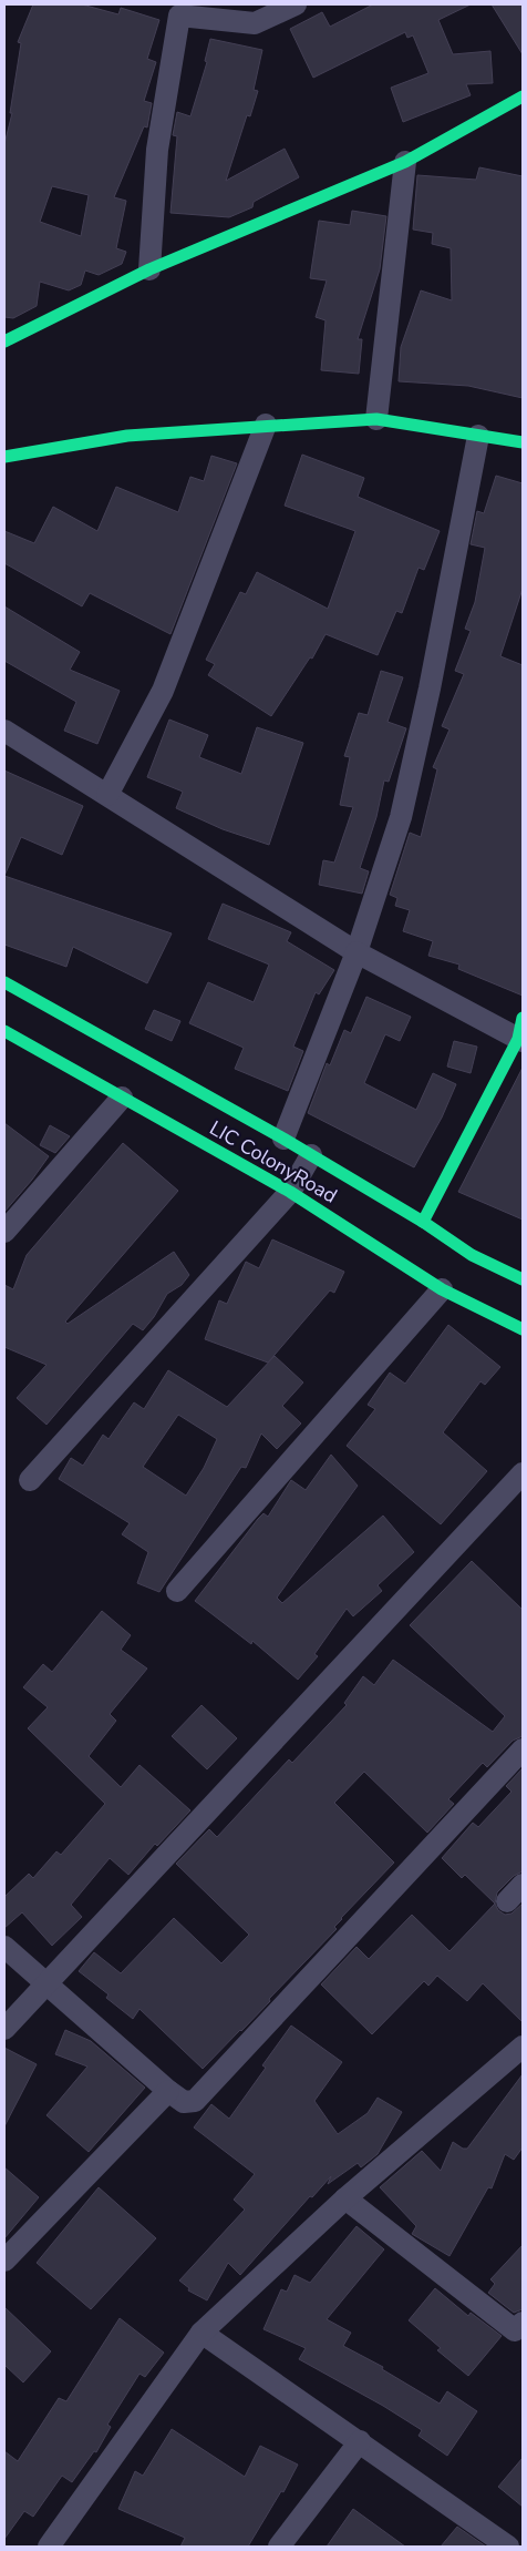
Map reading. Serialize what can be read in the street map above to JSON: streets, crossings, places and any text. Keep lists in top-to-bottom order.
{
  "streets": {
    "street": ["LIC ColonyRoad"]
  }
}
